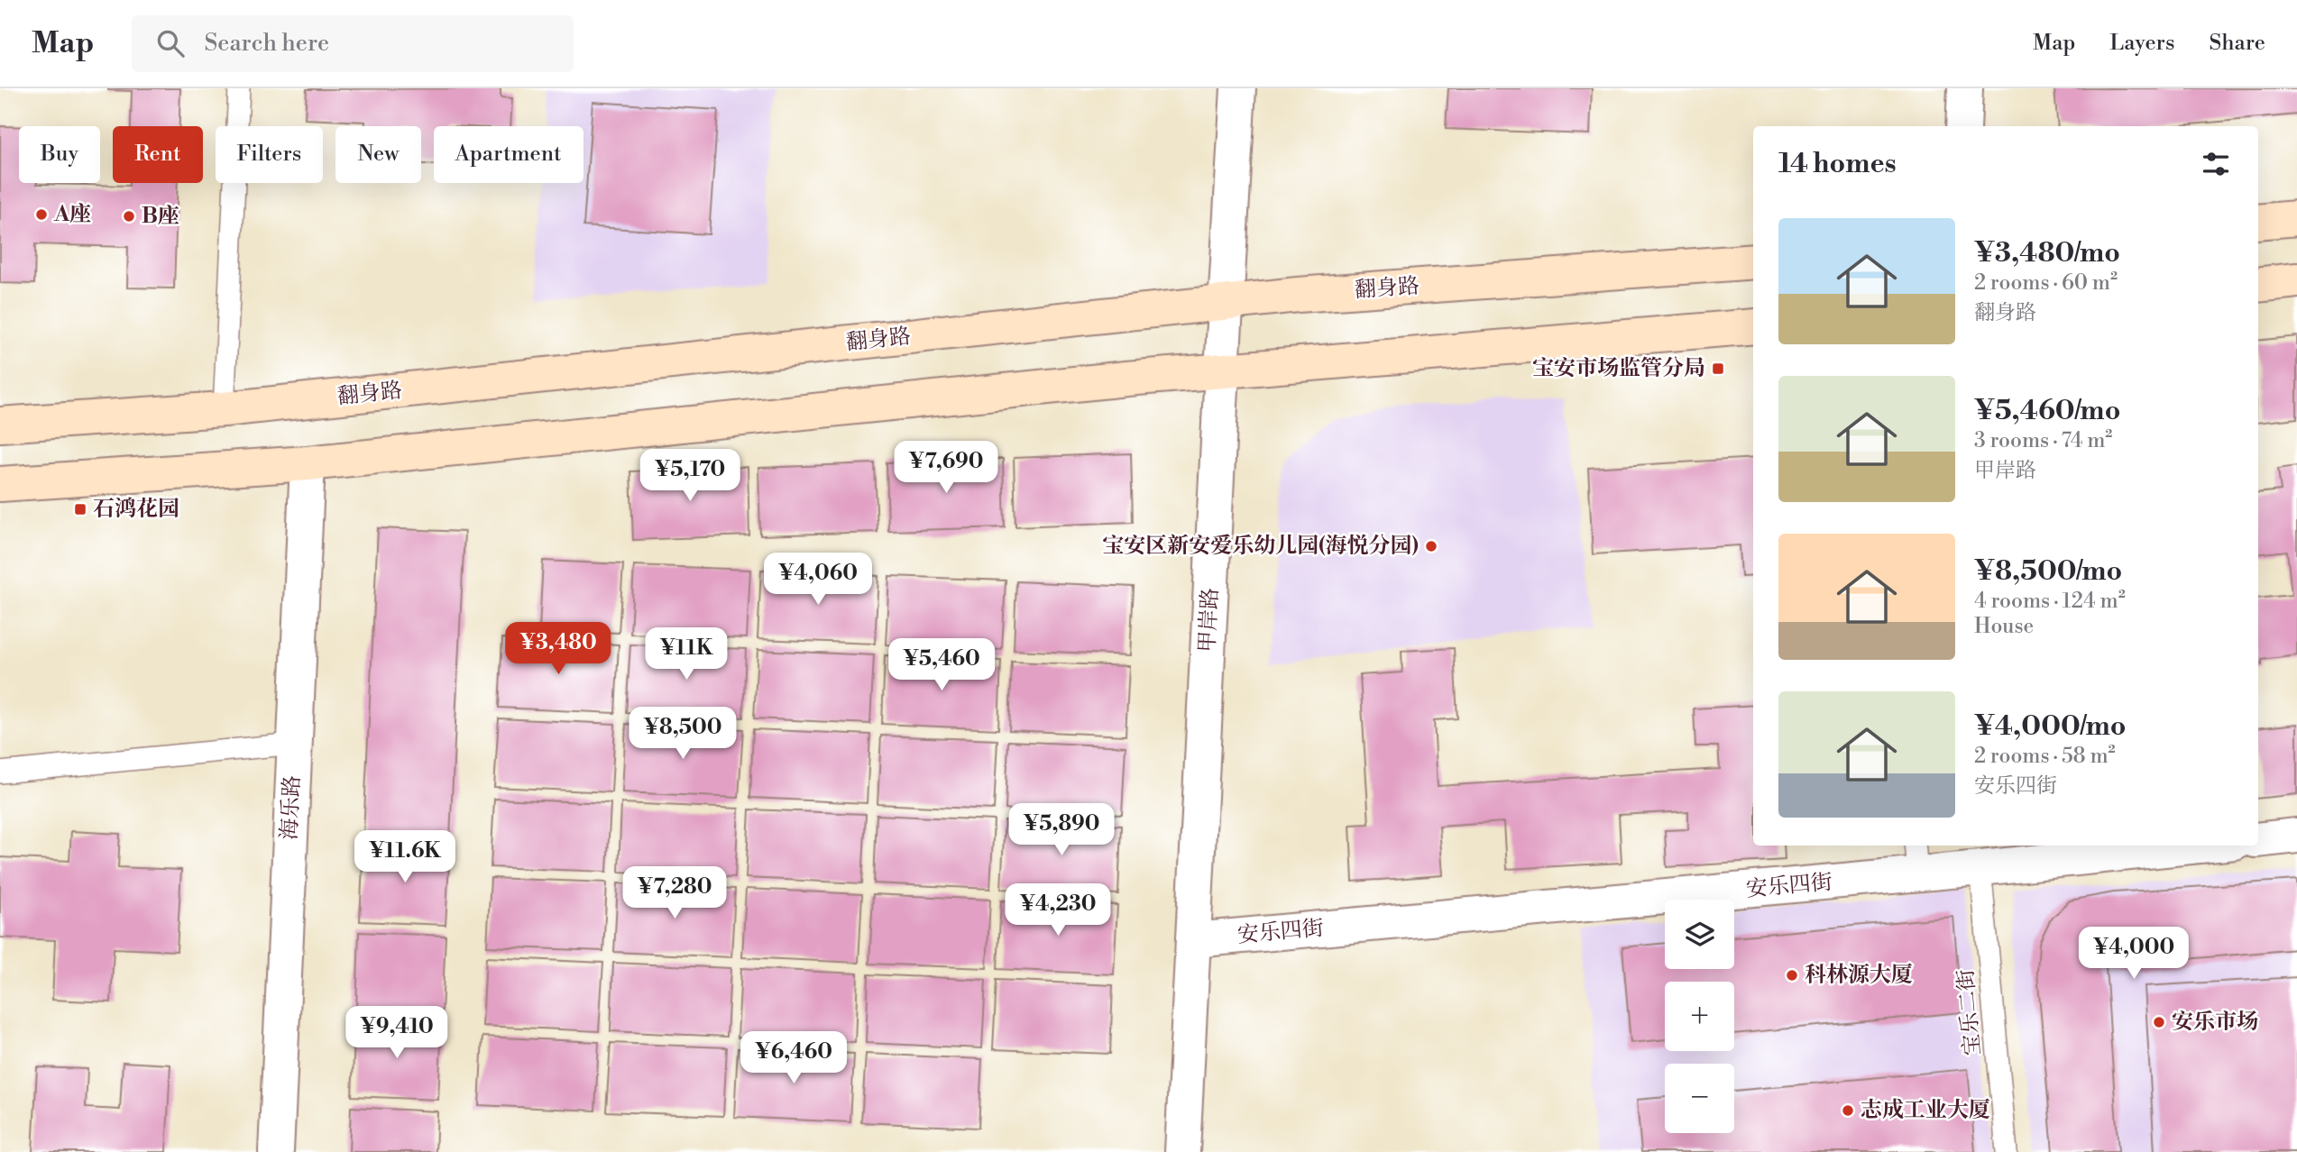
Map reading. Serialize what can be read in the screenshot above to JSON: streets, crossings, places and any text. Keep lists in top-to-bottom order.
{
  "streets": {
    "main road": ["翻身路"],
    "street": ["甲岸路", "海乐路", "安乐四街"],
    "lane": ["宝乐二街"]
  },
  "crossings": [
    ["翻身路", "甲岸路"],
    ["甲岸路", "安乐四街"],
    ["安乐四街", "宝乐二街"]
  ],
  "places": {
    "other": [
      "A座",
      "B座",
      "宝安区新安爱乐幼儿园(海悦分园)",
      "科林源大厦",
      "安乐市场",
      "志成工业大厦"
    ],
    "transit": ["宝安市场监管分局", "石鸿花园"]
  },
  "page": {
    "header": "Map",
    "search": "Search here",
    "nav": ["Map", "Layers", "Share"],
    "chip": [
      "Buy",
      "Rent",
      "Filters",
      "New",
      "Apartment"
    ],
    "heading": "14 homes",
    "list": [
      {
        "name": "¥3,480/mo",
        "note": "2 rooms · 60 m² · 翻身路"
      },
      {
        "name": "¥5,460/mo",
        "note": "3 rooms · 74 m² · 甲岸路"
      },
      {
        "name": "¥8,500/mo",
        "note": "4 rooms · 124 m² · House"
      },
      {
        "name": "¥4,000/mo",
        "note": "2 rooms · 58 m² · 安乐四街"
      }
    ],
    "price": [
      "¥7,690",
      "¥5,170",
      "¥4,060",
      "¥3,480",
      "¥11K",
      "¥5,460",
      "¥8,500",
      "¥5,890",
      "¥11.6K",
      "¥7,280",
      "¥4,230",
      "¥4,000",
      "¥9,410",
      "¥6,460"
    ],
    "map_buttons": ["+", "−"]
  }
}
